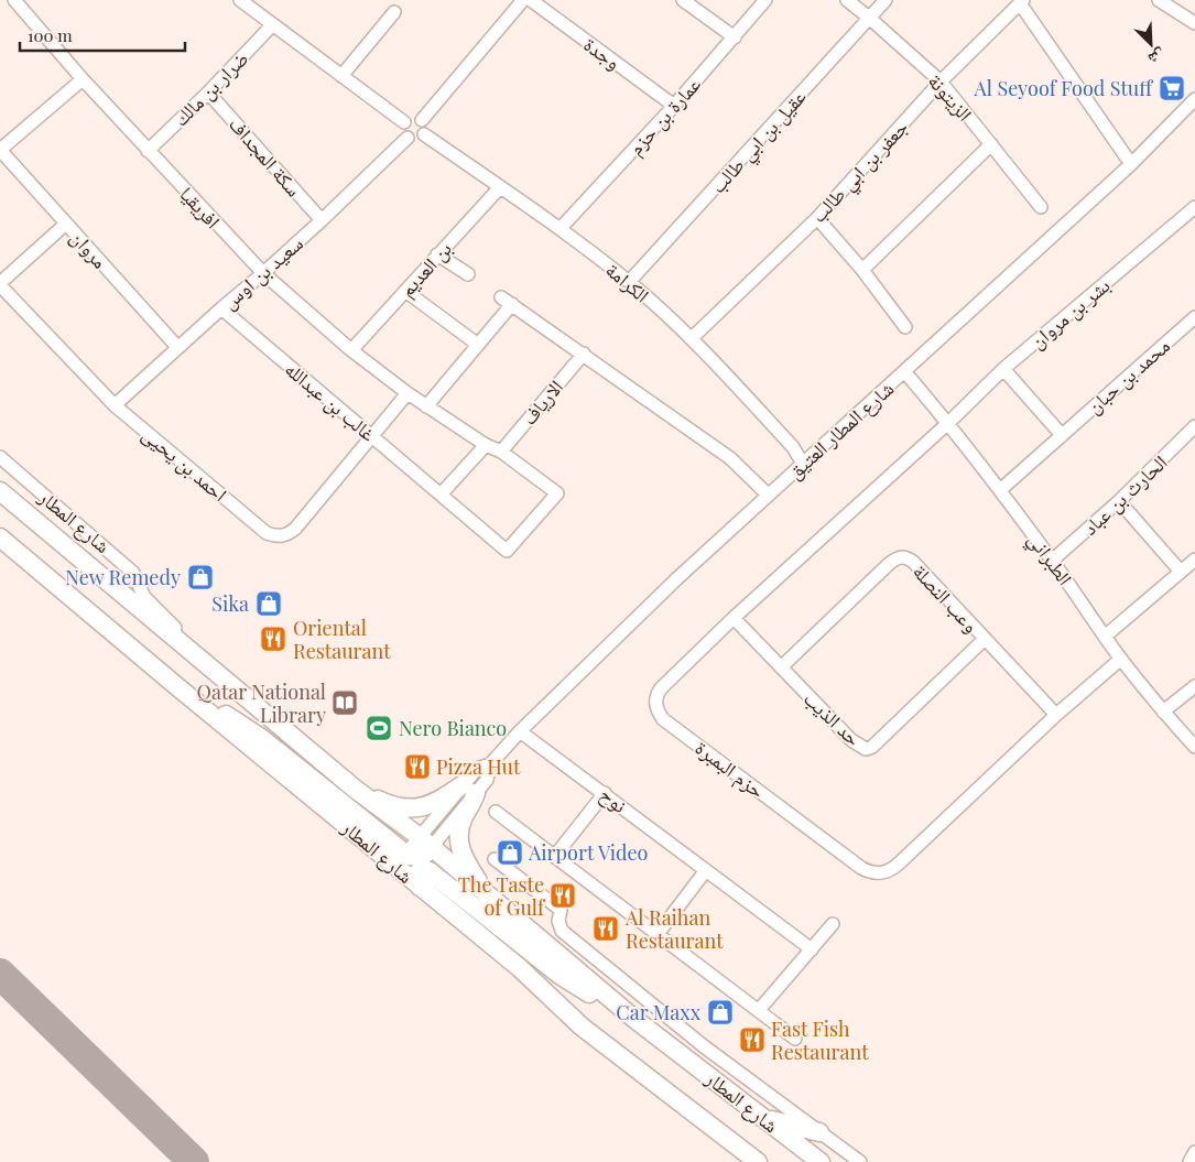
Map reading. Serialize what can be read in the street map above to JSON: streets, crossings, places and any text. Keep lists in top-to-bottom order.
{
  "streets": {
    "highway": ["شارع المطار"],
    "street": [
      "وجدة",
      "ضرار بن مالك",
      "الزيتونة",
      "عمارة بن حزم",
      "عقيل بن ابي طالب",
      "سكة المجداف",
      "جعفر بن ابي طالب",
      "افريقيا",
      "مروان",
      "بن العديم",
      "سعيد بن اوس",
      "الكرامة",
      "بشر بن مروان",
      "محمد بن حبان",
      "غالب بن عبدالله",
      "الارياف",
      "شارع المطار العتيق",
      "احمد بن يحيى",
      "الحارث بن عباد",
      "الطبراني",
      "وعب النصلة",
      "حد الذيب",
      "حزم البمبرة",
      "نوح"
    ]
  },
  "crossings": [
    ["وجدة", "عمارة بن حزم"],
    ["ضرار بن مالك", "سكة المجداف"],
    ["ضرار بن مالك", "افريقيا"],
    ["الزيتونة", "عقيل بن ابي طالب"],
    ["الزيتونة", "جعفر بن ابي طالب"],
    ["عمارة بن حزم", "الكرامة"],
    ["عقيل بن ابي طالب", "الكرامة"],
    ["سكة المجداف", "سعيد بن اوس"],
    ["جعفر بن ابي طالب", "الكرامة"],
    ["افريقيا", "بن العديم"],
    ["افريقيا", "سعيد بن اوس"],
    ["افريقيا", "غالب بن عبدالله"],
    ["افريقيا", "الارياف"],
    ["مروان", "سعيد بن اوس"],
    ["بن العديم", "الكرامة"],
    ["سعيد بن اوس", "الكرامة"],
    ["سعيد بن اوس", "غالب بن عبدالله"],
    ["سعيد بن اوس", "احمد بن يحيى"],
    ["الكرامة", "شارع المطار العتيق"],
    ["بشر بن مروان", "الطبراني"],
    ["بشر بن مروان", "حزم البمبرة"],
    ["محمد بن حبان", "الطبراني"],
    ["غالب بن عبدالله", "احمد بن يحيى"],
    ["شارع المطار العتيق", "شارع المطار"],
    ["شارع المطار العتيق", "الطبراني"],
    ["شارع المطار العتيق", "نوح"],
    ["الحارث بن عباد", "الطبراني"],
    ["الطبراني", "حزم البمبرة"],
    ["وعب النصلة", "حد الذيب"],
    ["وعب النصلة", "حزم البمبرة"],
    ["حد الذيب", "حزم البمبرة"]
  ],
  "places": {
    "supermarket": ["Al Seyoof Food Stuff"],
    "shop": [
      "New Remedy",
      "Sika",
      "Airport Video",
      "Car Maxx"
    ],
    "restaurant": [
      "Oriental Restaurant",
      "Pizza Hut",
      "The Taste of Gulf",
      "Al Raihan Restaurant",
      "Fast Fish Restaurant"
    ],
    "library": ["Qatar National Library"],
    "sports": ["Nero Bianco"]
  },
  "scale_bar": "100 m",
  "north": "bottom right"
}
